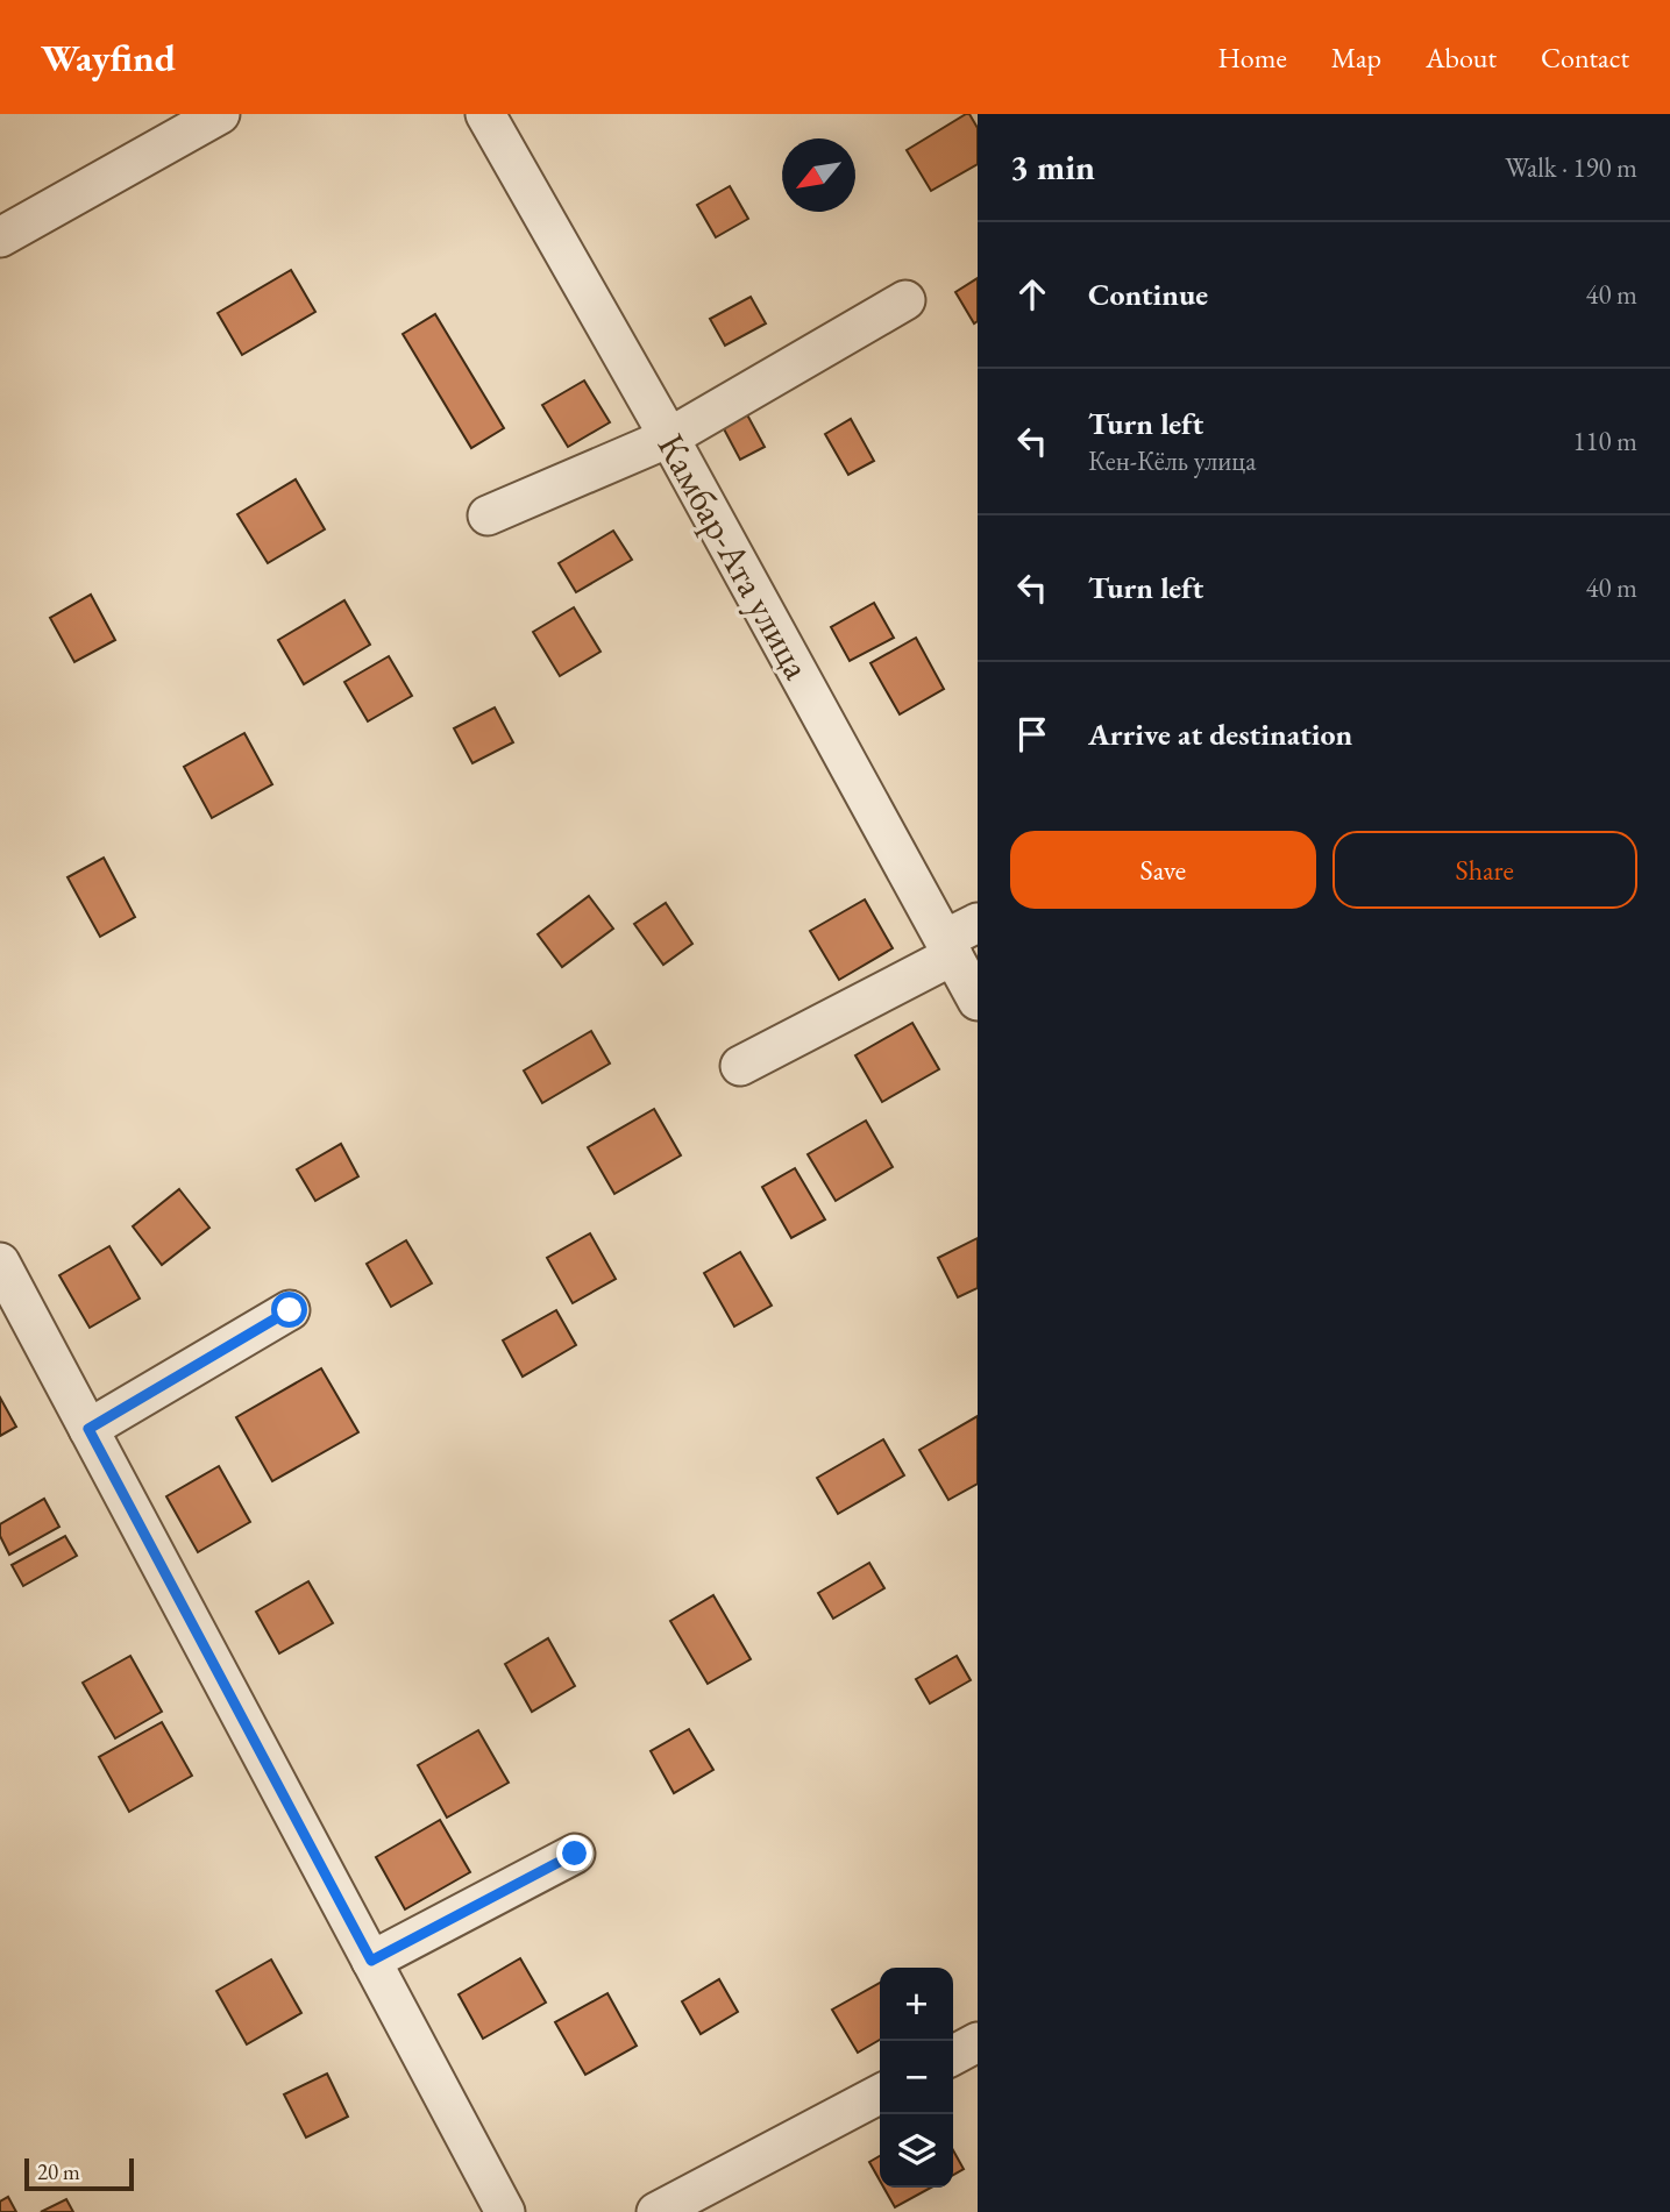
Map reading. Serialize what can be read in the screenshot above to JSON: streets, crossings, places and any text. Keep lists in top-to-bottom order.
{
  "streets": {
    "street": ["Камбар-Ата улица"]
  },
  "scale_bar": "20 m",
  "north": "bottom left",
  "page": {
    "header": "Wayfind",
    "nav": [
      "Home",
      "Map",
      "About",
      "Contact"
    ],
    "heading": ["3 min", "Walk · 190 m"],
    "list": [
      ["Continue", "40 m"],
      ["Turn left", "Кен-Кёль улица", "110 m"],
      ["Turn left", "40 m"],
      "Arrive at destination"
    ],
    "buttons": ["Save", "Share"],
    "map_buttons": ["+", "−"],
    "scale": "20 m"
  }
}
